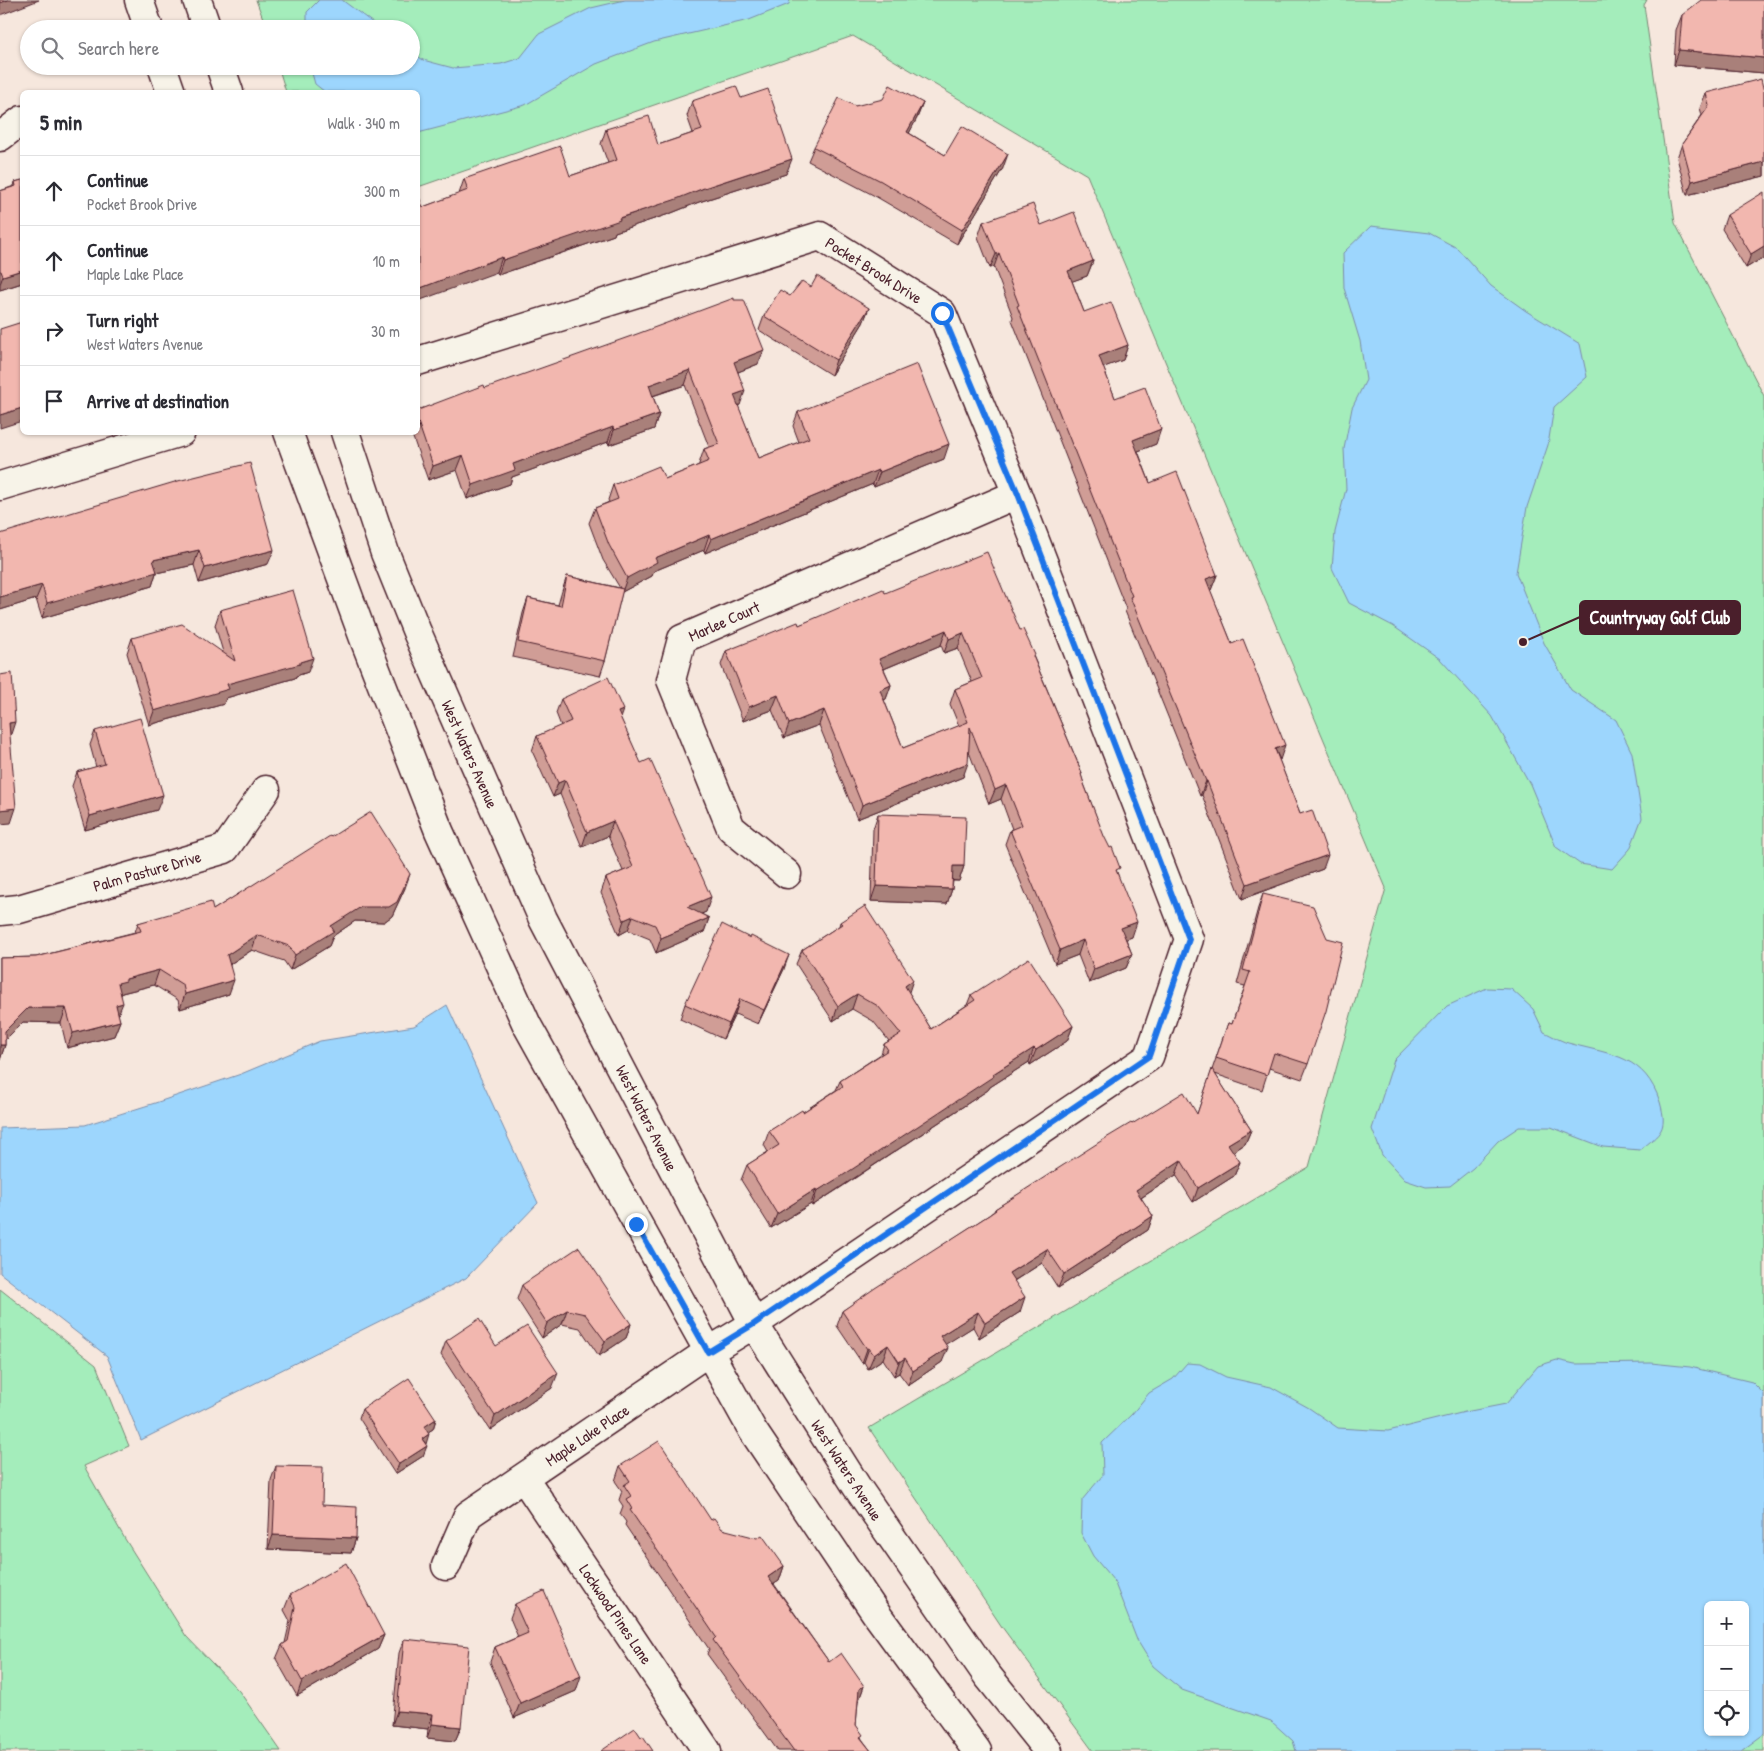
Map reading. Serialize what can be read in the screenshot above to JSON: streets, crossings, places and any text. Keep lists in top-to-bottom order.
{
  "streets": {
    "street": [
      "Pocket Brook Drive",
      "Marlee Court",
      "West Waters Avenue",
      "Palm Pasture Drive",
      "Maple Lake Place",
      "Lockwood Pines Lane"
    ]
  },
  "crossings": [
    ["Pocket Brook Drive", "Marlee Court"],
    ["Pocket Brook Drive", "West Waters Avenue"],
    ["Pocket Brook Drive", "Maple Lake Place"],
    ["West Waters Avenue", "Maple Lake Place"],
    ["Maple Lake Place", "Lockwood Pines Lane"]
  ],
  "places": ["Countryway Golf Club"],
  "page": {
    "search": "Search here",
    "heading": ["5 min", "Walk · 340 m"],
    "list": [
      ["Continue", "Pocket Brook Drive", "300 m"],
      ["Continue", "Maple Lake Place", "10 m"],
      ["Turn right", "West Waters Avenue", "30 m"],
      "Arrive at destination"
    ],
    "map_buttons": ["+", "−"]
  }
}
